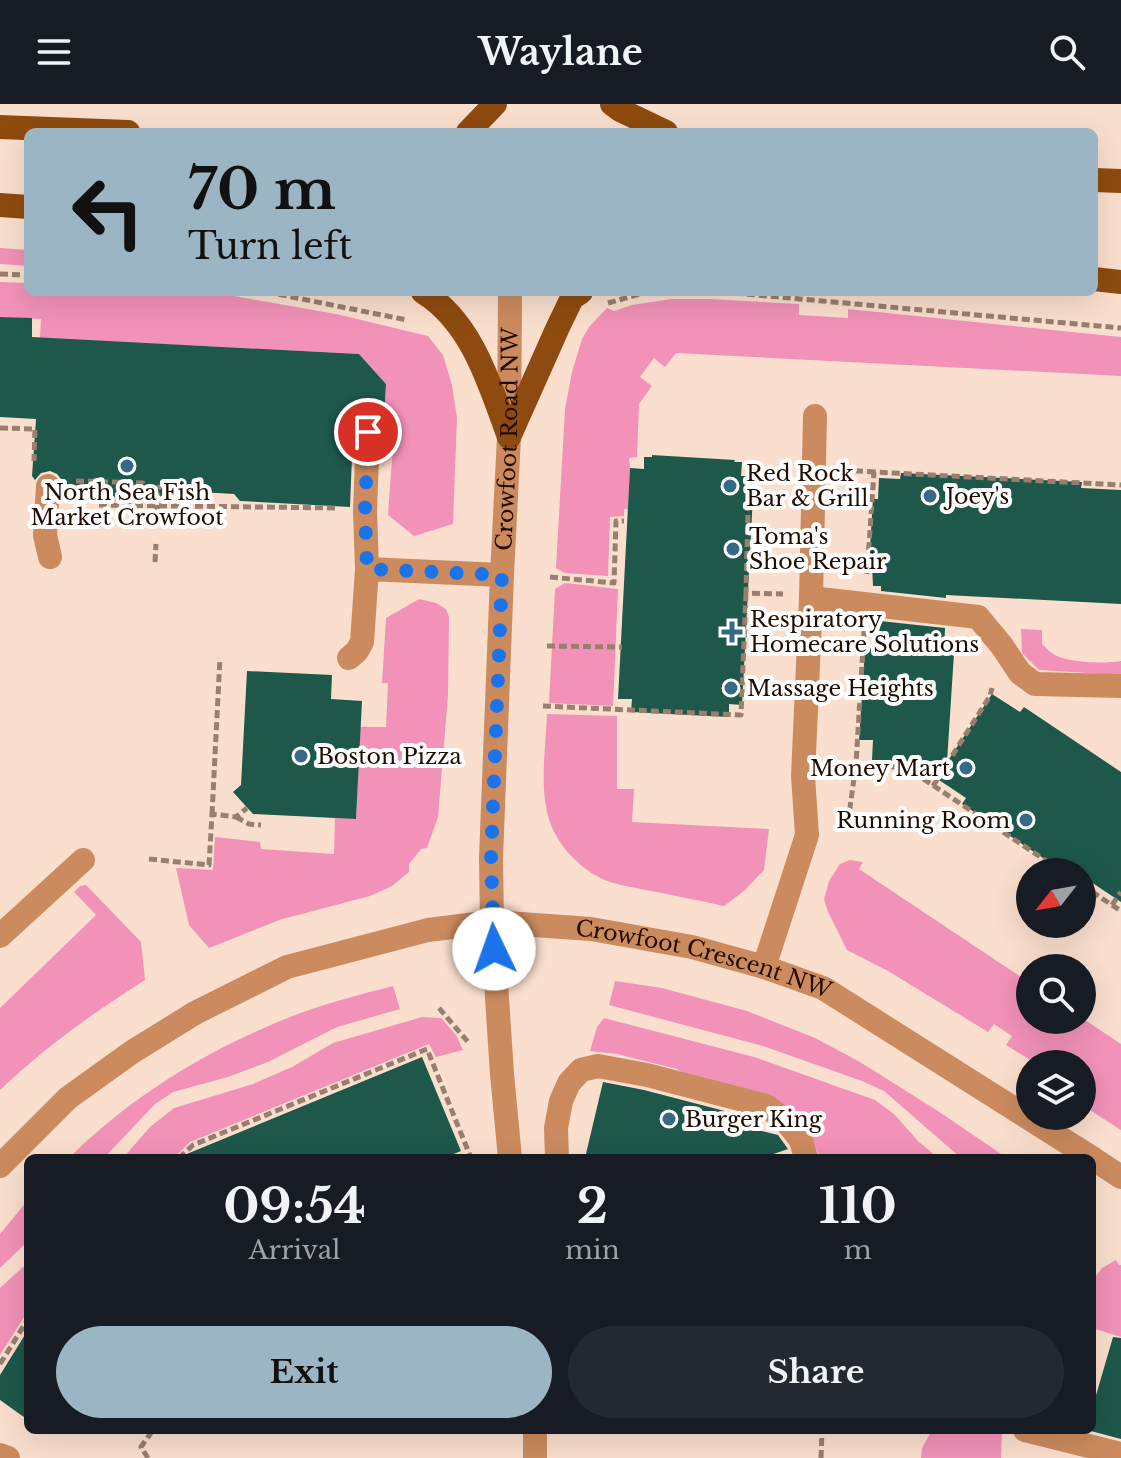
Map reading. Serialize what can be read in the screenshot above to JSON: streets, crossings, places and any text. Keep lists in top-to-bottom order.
{
  "streets": {
    "street": ["Crowfoot Road NW", "Crowfoot Crescent NW"]
  },
  "crossings": [
    ["Crowfoot Road NW", "Crowfoot Crescent NW"]
  ],
  "places": {
    "other": [
      "North Sea Fish Market Crowfoot",
      "Red Rock Bar & Grill",
      "Joey's",
      "Toma's Shoe Repair",
      "Massage Heights",
      "Boston Pizza",
      "Money Mart",
      "Running Room",
      "Burger King"
    ],
    "health": ["Respiratory Homecare Solutions"]
  },
  "north": "bottom left",
  "page": {
    "header": "Waylane",
    "turn": ["70 m", "Turn left"],
    "eta": [
      "09:54",
      "Arrival",
      "2",
      "min",
      "110",
      "m"
    ],
    "buttons": ["Exit", "Share"]
  }
}
